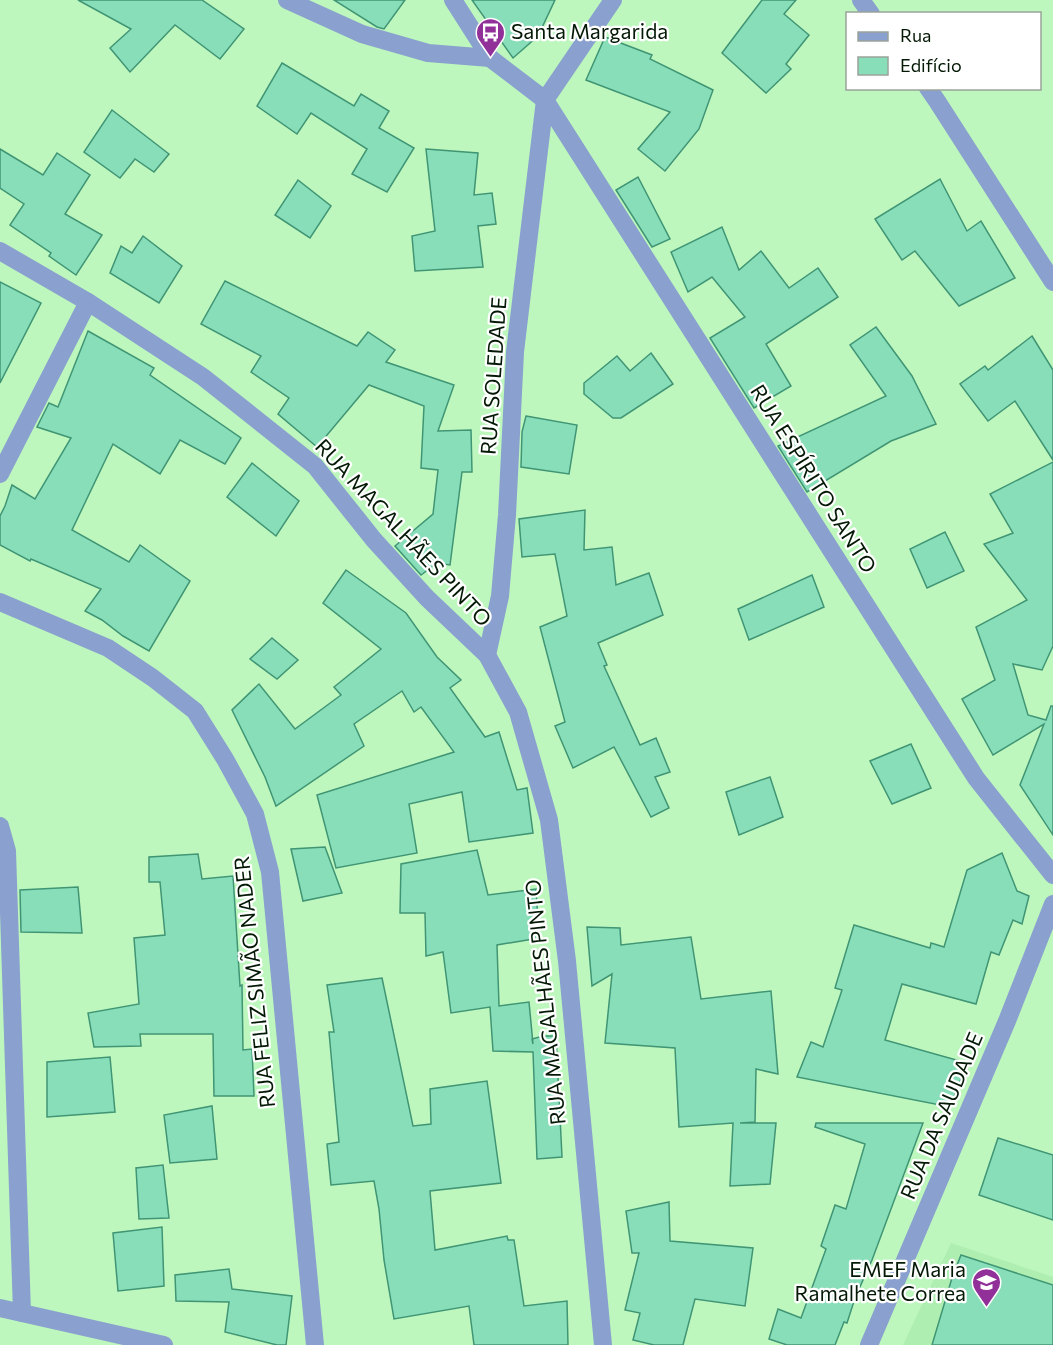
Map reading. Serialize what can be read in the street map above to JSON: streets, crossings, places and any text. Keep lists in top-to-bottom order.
{
  "streets": {
    "street": [
      "RUA SOLEDADE",
      "RUA ESPÍRITO SANTO",
      "RUA MAGALHÃES PINTO",
      "RUA FELIZ SIMÃO NADER",
      "RUA DA SAUDADE"
    ]
  },
  "crossings": [
    ["RUA SOLEDADE", "RUA ESPÍRITO SANTO"],
    ["RUA SOLEDADE", "RUA MAGALHÃES PINTO"]
  ],
  "places": {
    "bus stop": ["Santa Margarida"],
    "school or university": ["EMEF Maria Ramalhete Correa"]
  },
  "legend": ["Rua", "Edifício"]
}
